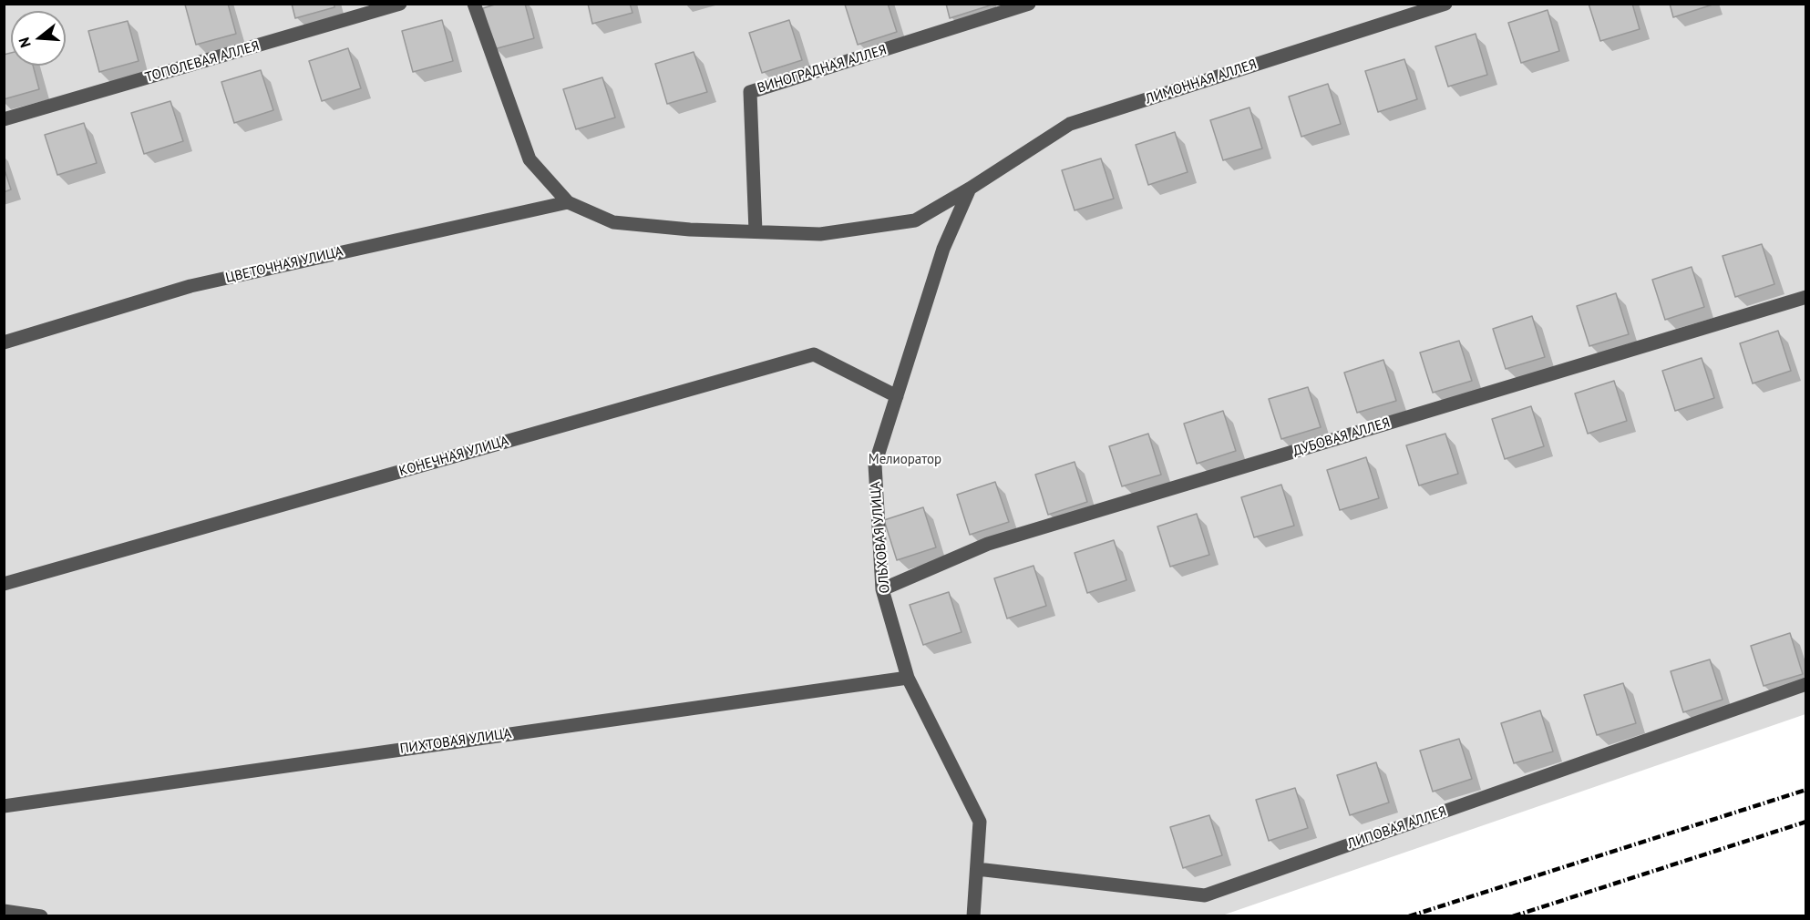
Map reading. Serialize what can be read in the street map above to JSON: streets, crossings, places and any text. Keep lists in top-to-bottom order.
{
  "streets": {
    "street": [
      "ТОПОЛЕВАЯ АЛЛЕЯ",
      "ВИНОГРАДНАЯ АЛЛЕЯ",
      "ЛИМОННАЯ АЛЛЕЯ",
      "ЦВЕТОЧНАЯ УЛИЦА",
      "ДУБОВАЯ АЛЛЕЯ",
      "КОНЕЧНАЯ УЛИЦА",
      "ОЛЬХОВАЯ УЛИЦА",
      "ПИХТОВАЯ УЛИЦА",
      "ЛИПОВАЯ АЛЛЕЯ"
    ]
  },
  "crossings": [
    ["ВИНОГРАДНАЯ АЛЛЕЯ", "ЛИМОННАЯ АЛЛЕЯ"],
    ["ЛИМОННАЯ АЛЛЕЯ", "ЦВЕТОЧНАЯ УЛИЦА"],
    ["ЛИМОННАЯ АЛЛЕЯ", "ОЛЬХОВАЯ УЛИЦА"],
    ["ДУБОВАЯ АЛЛЕЯ", "ОЛЬХОВАЯ УЛИЦА"],
    ["КОНЕЧНАЯ УЛИЦА", "ОЛЬХОВАЯ УЛИЦА"],
    ["ОЛЬХОВАЯ УЛИЦА", "ПИХТОВАЯ УЛИЦА"],
    ["ОЛЬХОВАЯ УЛИЦА", "ЛИПОВАЯ АЛЛЕЯ"]
  ],
  "parks": ["Мелиоратор"],
  "north": "left"
}
